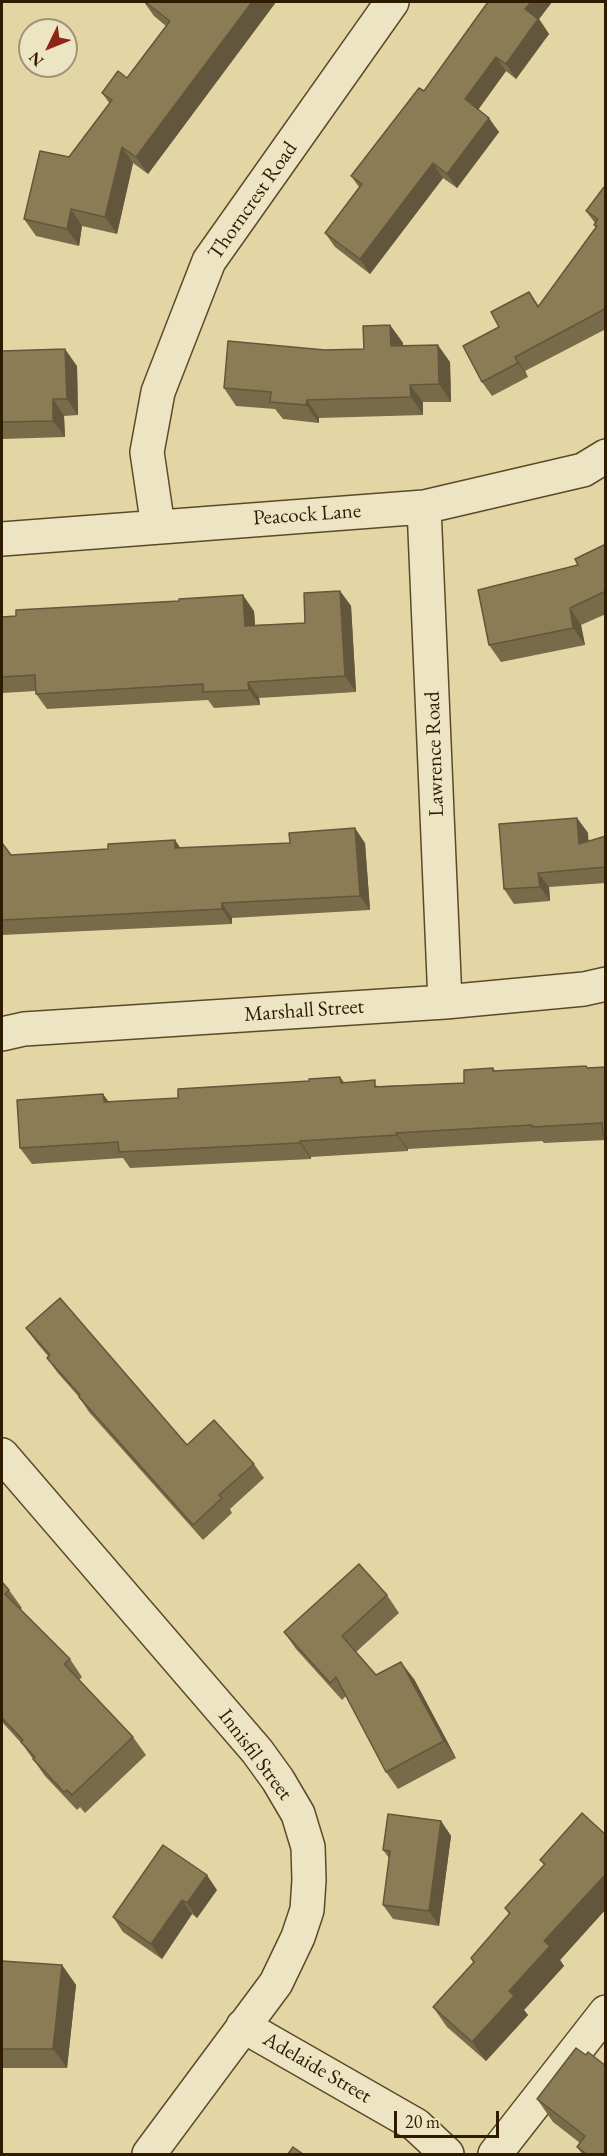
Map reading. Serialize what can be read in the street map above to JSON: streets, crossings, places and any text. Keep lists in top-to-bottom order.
{
  "streets": {
    "street": [
      "Thorncrest Road",
      "Peacock Lane",
      "Lawrence Road",
      "Marshall Street",
      "Innisfil Street",
      "Adelaide Street"
    ]
  },
  "crossings": [
    ["Thorncrest Road", "Peacock Lane"],
    ["Peacock Lane", "Lawrence Road"],
    ["Lawrence Road", "Marshall Street"],
    ["Innisfil Street", "Adelaide Street"]
  ],
  "scale_bar": "20 m",
  "north": "bottom left"
}
